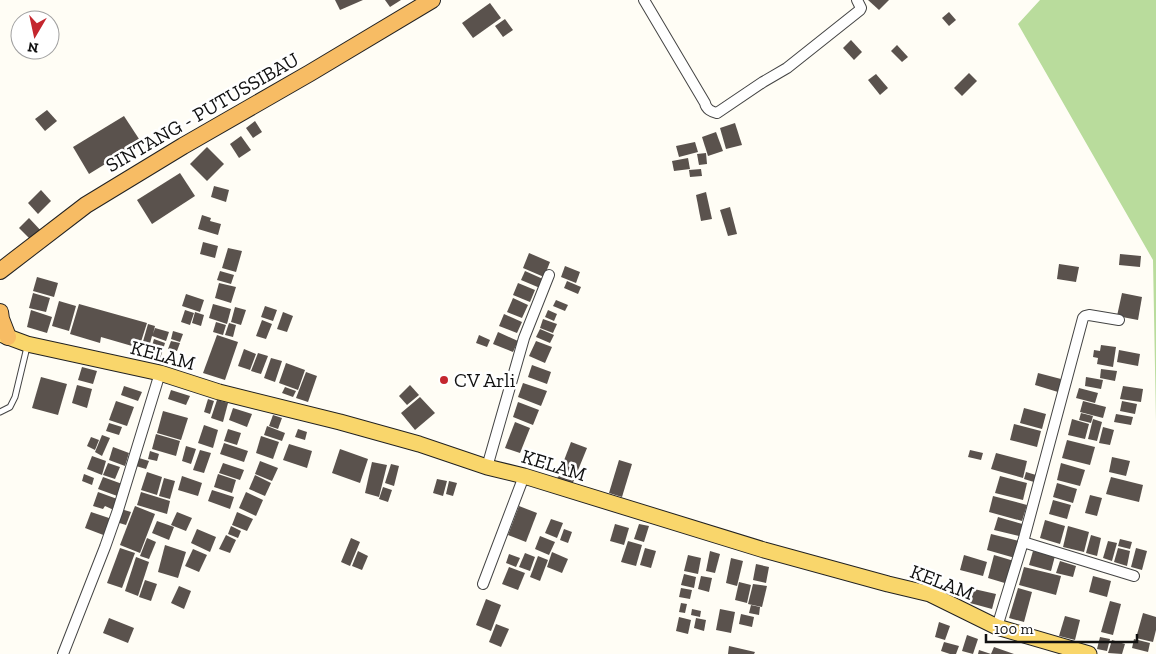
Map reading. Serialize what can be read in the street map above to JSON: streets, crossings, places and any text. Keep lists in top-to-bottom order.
{
  "streets": {
    "highway": ["SINTANG - PUTUSSIBAU"],
    "main road": ["KELAM"]
  },
  "places": ["CV Arli"],
  "scale_bar": "100 m",
  "north": "bottom"
}
